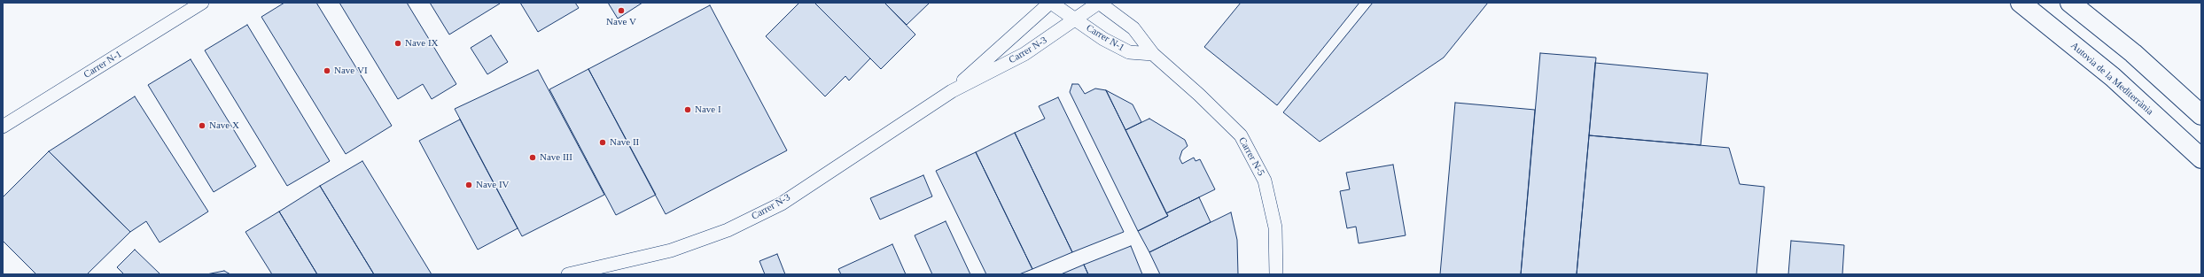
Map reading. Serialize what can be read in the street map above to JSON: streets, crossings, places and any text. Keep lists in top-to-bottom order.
{
  "streets": {
    "highway": ["Autovia de la Mediterrània"],
    "street": ["Carrer N-1", "Carrer N-3", "Carrer N-5"]
  },
  "crossings": [
    ["Carrer N-1", "Carrer N-3"],
    ["Carrer N-1", "Carrer N-5"]
  ],
  "places": [
    "Nave V",
    "Nave IX",
    "Nave VI",
    "Nave I",
    "Nave X",
    "Nave II",
    "Nave III",
    "Nave IV"
  ]
}
